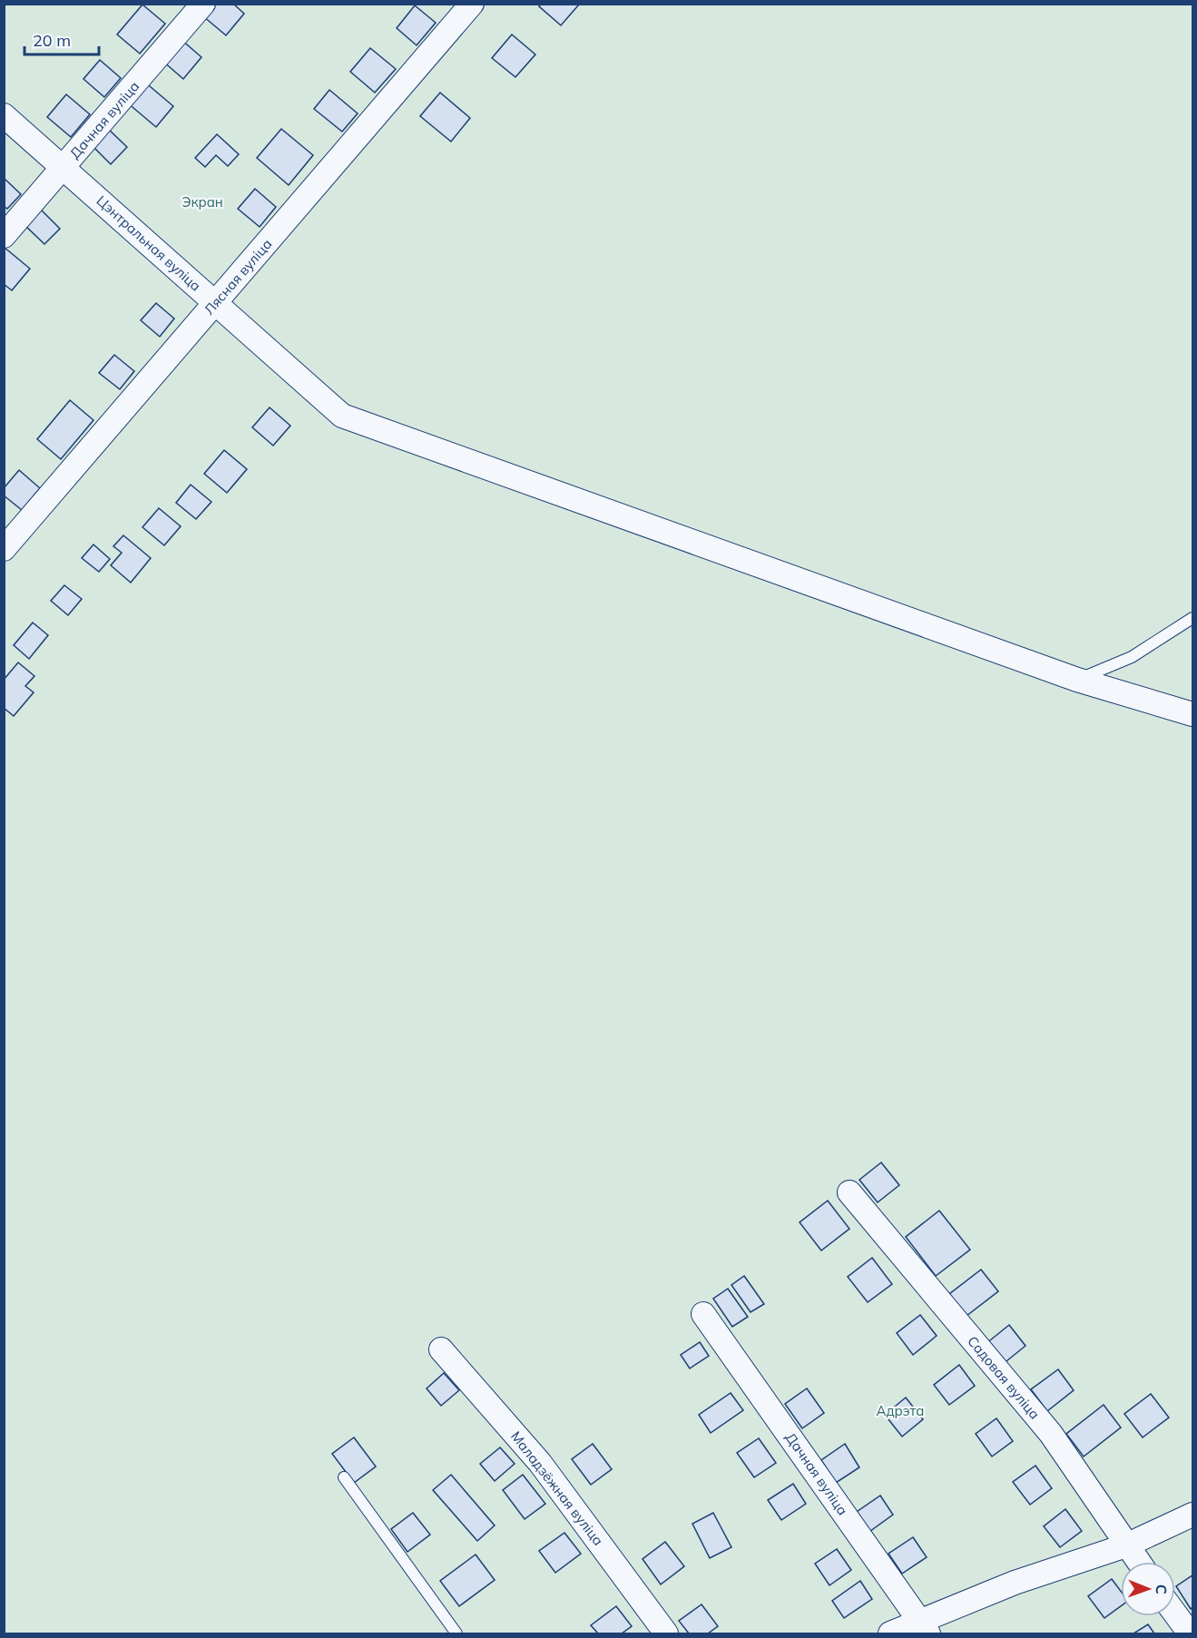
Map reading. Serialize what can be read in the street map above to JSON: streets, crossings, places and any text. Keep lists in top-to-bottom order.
{
  "streets": {
    "street": [
      "Дачная вуліца",
      "Цэнтральная вуліца",
      "Лясная вуліца",
      "Садовая вуліца",
      "Маладзёжная вуліца"
    ]
  },
  "crossings": [
    ["Дачная вуліца", "Цэнтральная вуліца"],
    ["Цэнтральная вуліца", "Лясная вуліца"]
  ],
  "parks": ["Экран", "Адрэта"],
  "scale_bar": "20 m",
  "north": "right"
}
